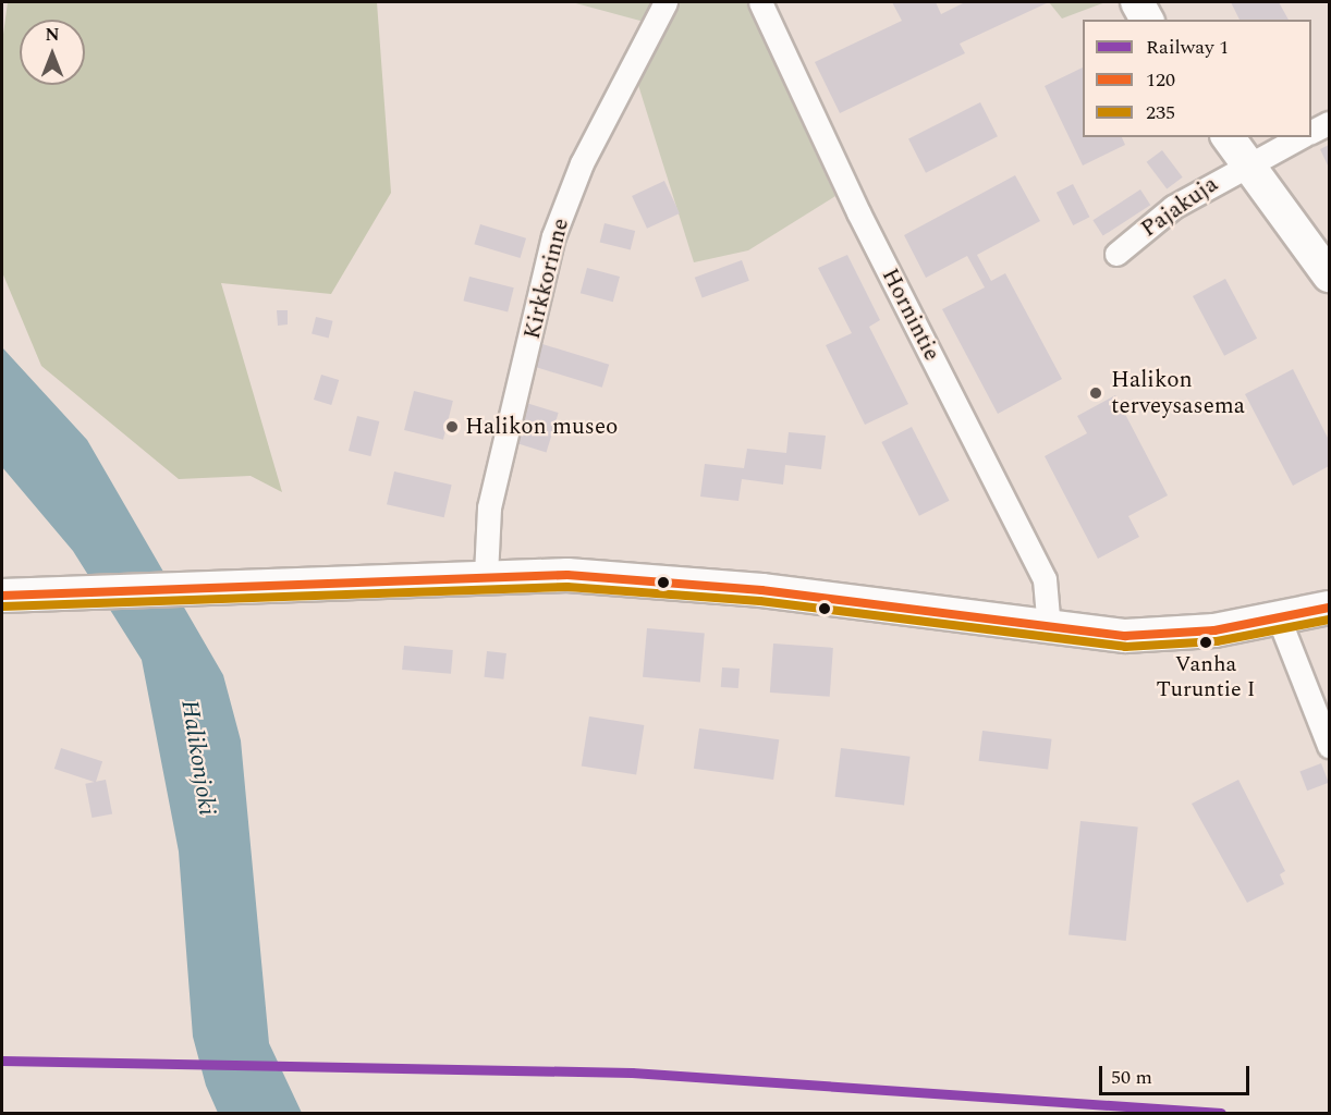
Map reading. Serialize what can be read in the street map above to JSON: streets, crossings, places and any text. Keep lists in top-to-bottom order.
{
  "streets": {
    "street": ["Pajakuja", "Kirkkorinne", "Hornintie"]
  },
  "water": ["Halikonjoki"],
  "places": ["Halikon terveysasema", "Halikon museo", "Vanha Turuntie I"],
  "lines": ["transit line 120", "transit line 235", "rail line 1"],
  "legend": ["Railway 1", "120", "235"],
  "scale_bar": "50 m",
  "north": "top"
}
